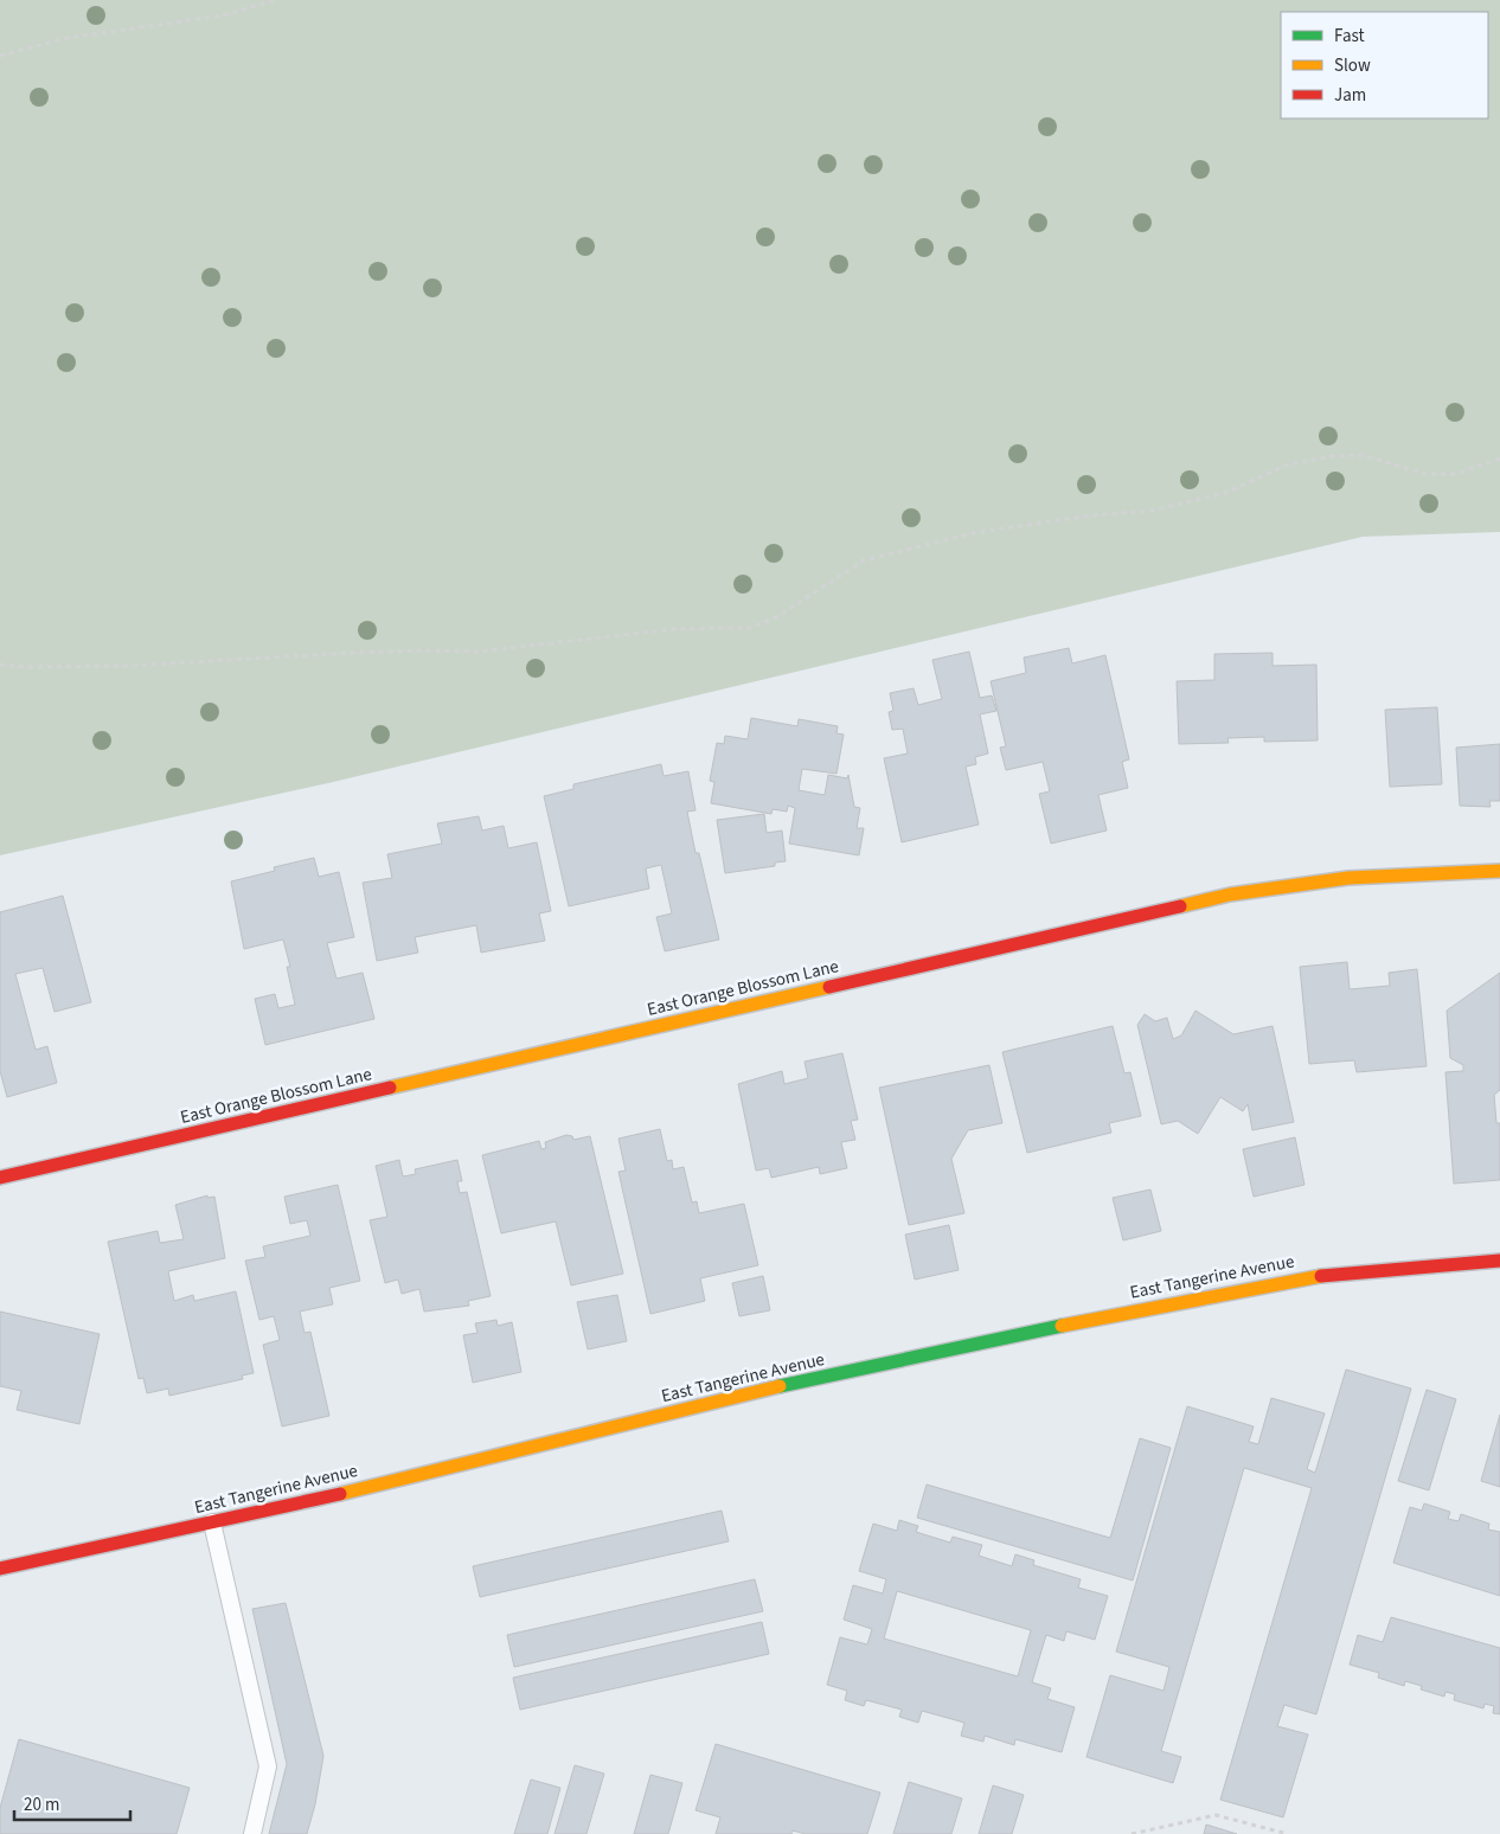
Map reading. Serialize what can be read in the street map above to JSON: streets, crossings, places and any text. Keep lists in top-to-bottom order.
{
  "streets": {
    "street": ["East Orange Blossom Lane", "East Tangerine Avenue"]
  },
  "legend": ["Fast", "Slow", "Jam"],
  "scale_bar": "20 m"
}
